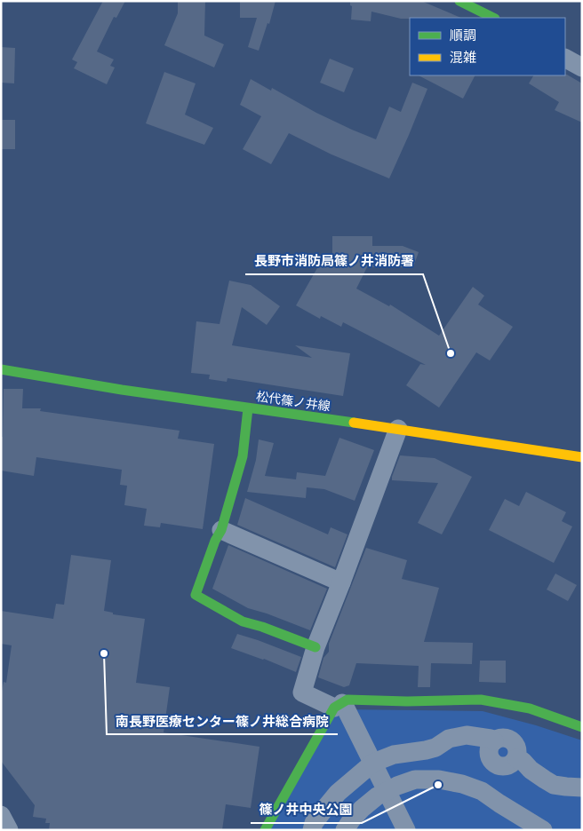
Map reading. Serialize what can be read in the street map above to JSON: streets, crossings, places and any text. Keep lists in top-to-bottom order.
{
  "streets": {
    "street": ["松代篠ノ井線"]
  },
  "places": ["長野市消防局篠ノ井消防署", "南長野医療センター篠ノ井総合病院", "篠ノ井中央公園"],
  "legend": ["順調", "混雑"]
}
